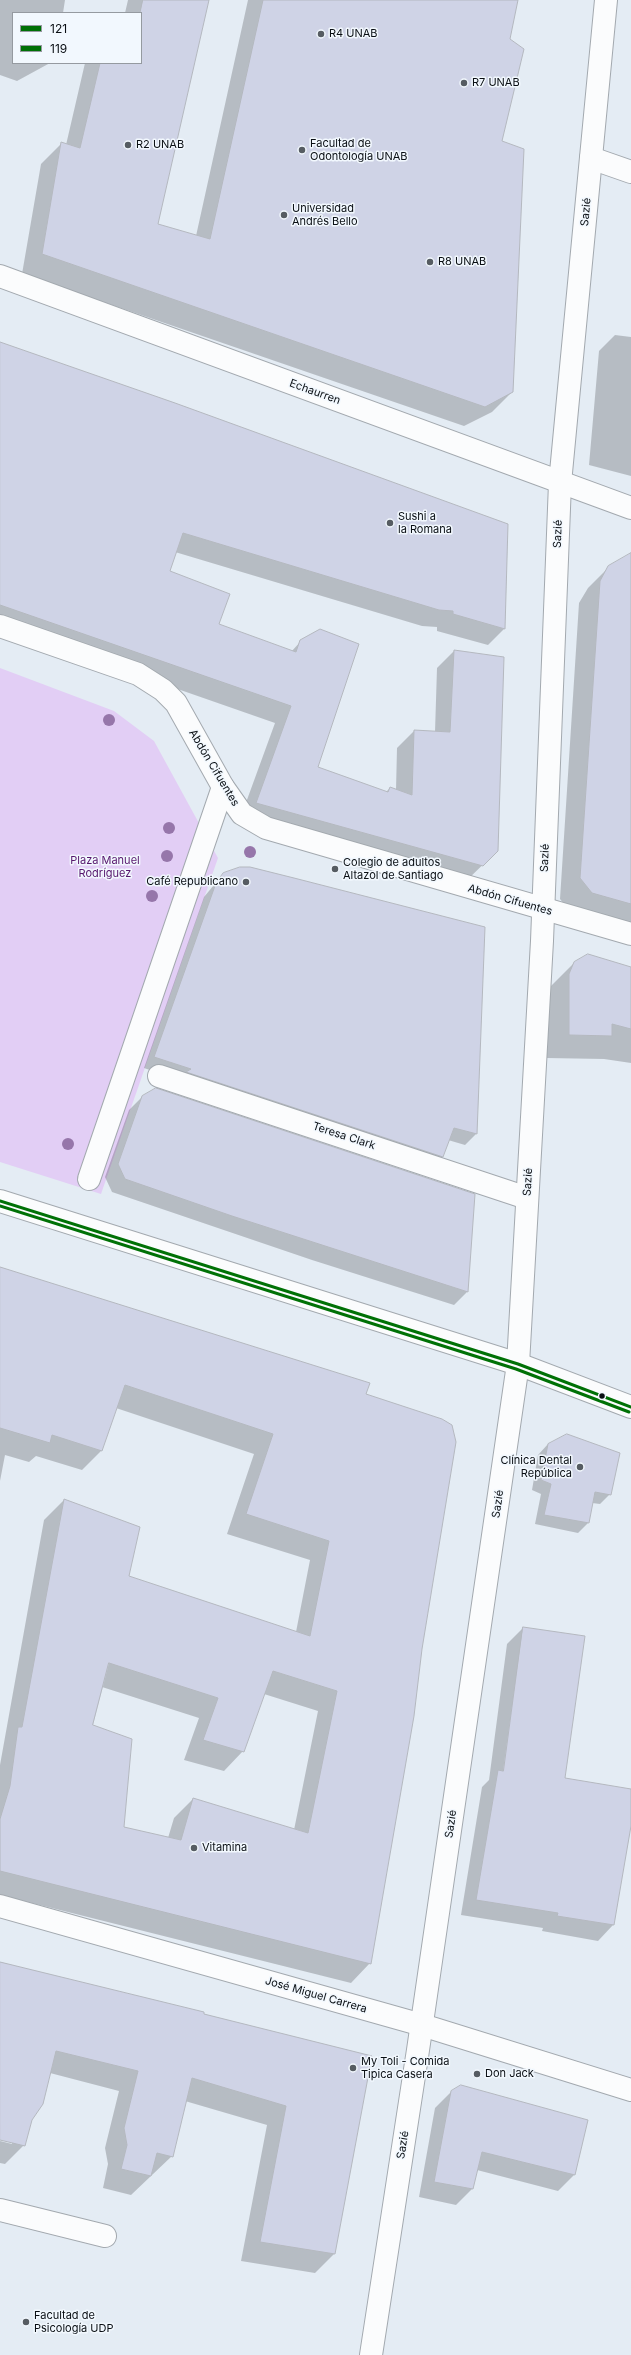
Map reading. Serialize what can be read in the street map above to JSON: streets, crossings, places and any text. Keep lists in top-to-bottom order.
{
  "streets": {
    "street": [
      "Sazié",
      "Echaurren",
      "Abdón Cifuentes",
      "Teresa Clark",
      "José Miguel Carrera"
    ]
  },
  "crossings": [
    ["Sazié", "Echaurren"],
    ["Sazié", "Abdón Cifuentes"],
    ["Sazié", "Teresa Clark"],
    ["Sazié", "José Miguel Carrera"]
  ],
  "parks": ["Plaza Manuel Rodríguez"],
  "places": [
    "R4 UNAB",
    "R7 UNAB",
    "R2 UNAB",
    "Facultad de Odontología UNAB",
    "Universidad Andrés Bello",
    "R8 UNAB",
    "Sushi a la Romana",
    "Colegio de adultos Altazol de Santiago",
    "Café Republicano",
    "Clínica Dental República",
    "Vitamina",
    "My Toli - Comida Tipica Casera",
    "Don Jack",
    "Facultad de Psicología UDP"
  ],
  "lines": ["transit line 121", "transit line 119"],
  "legend": ["121", "119"]
}
